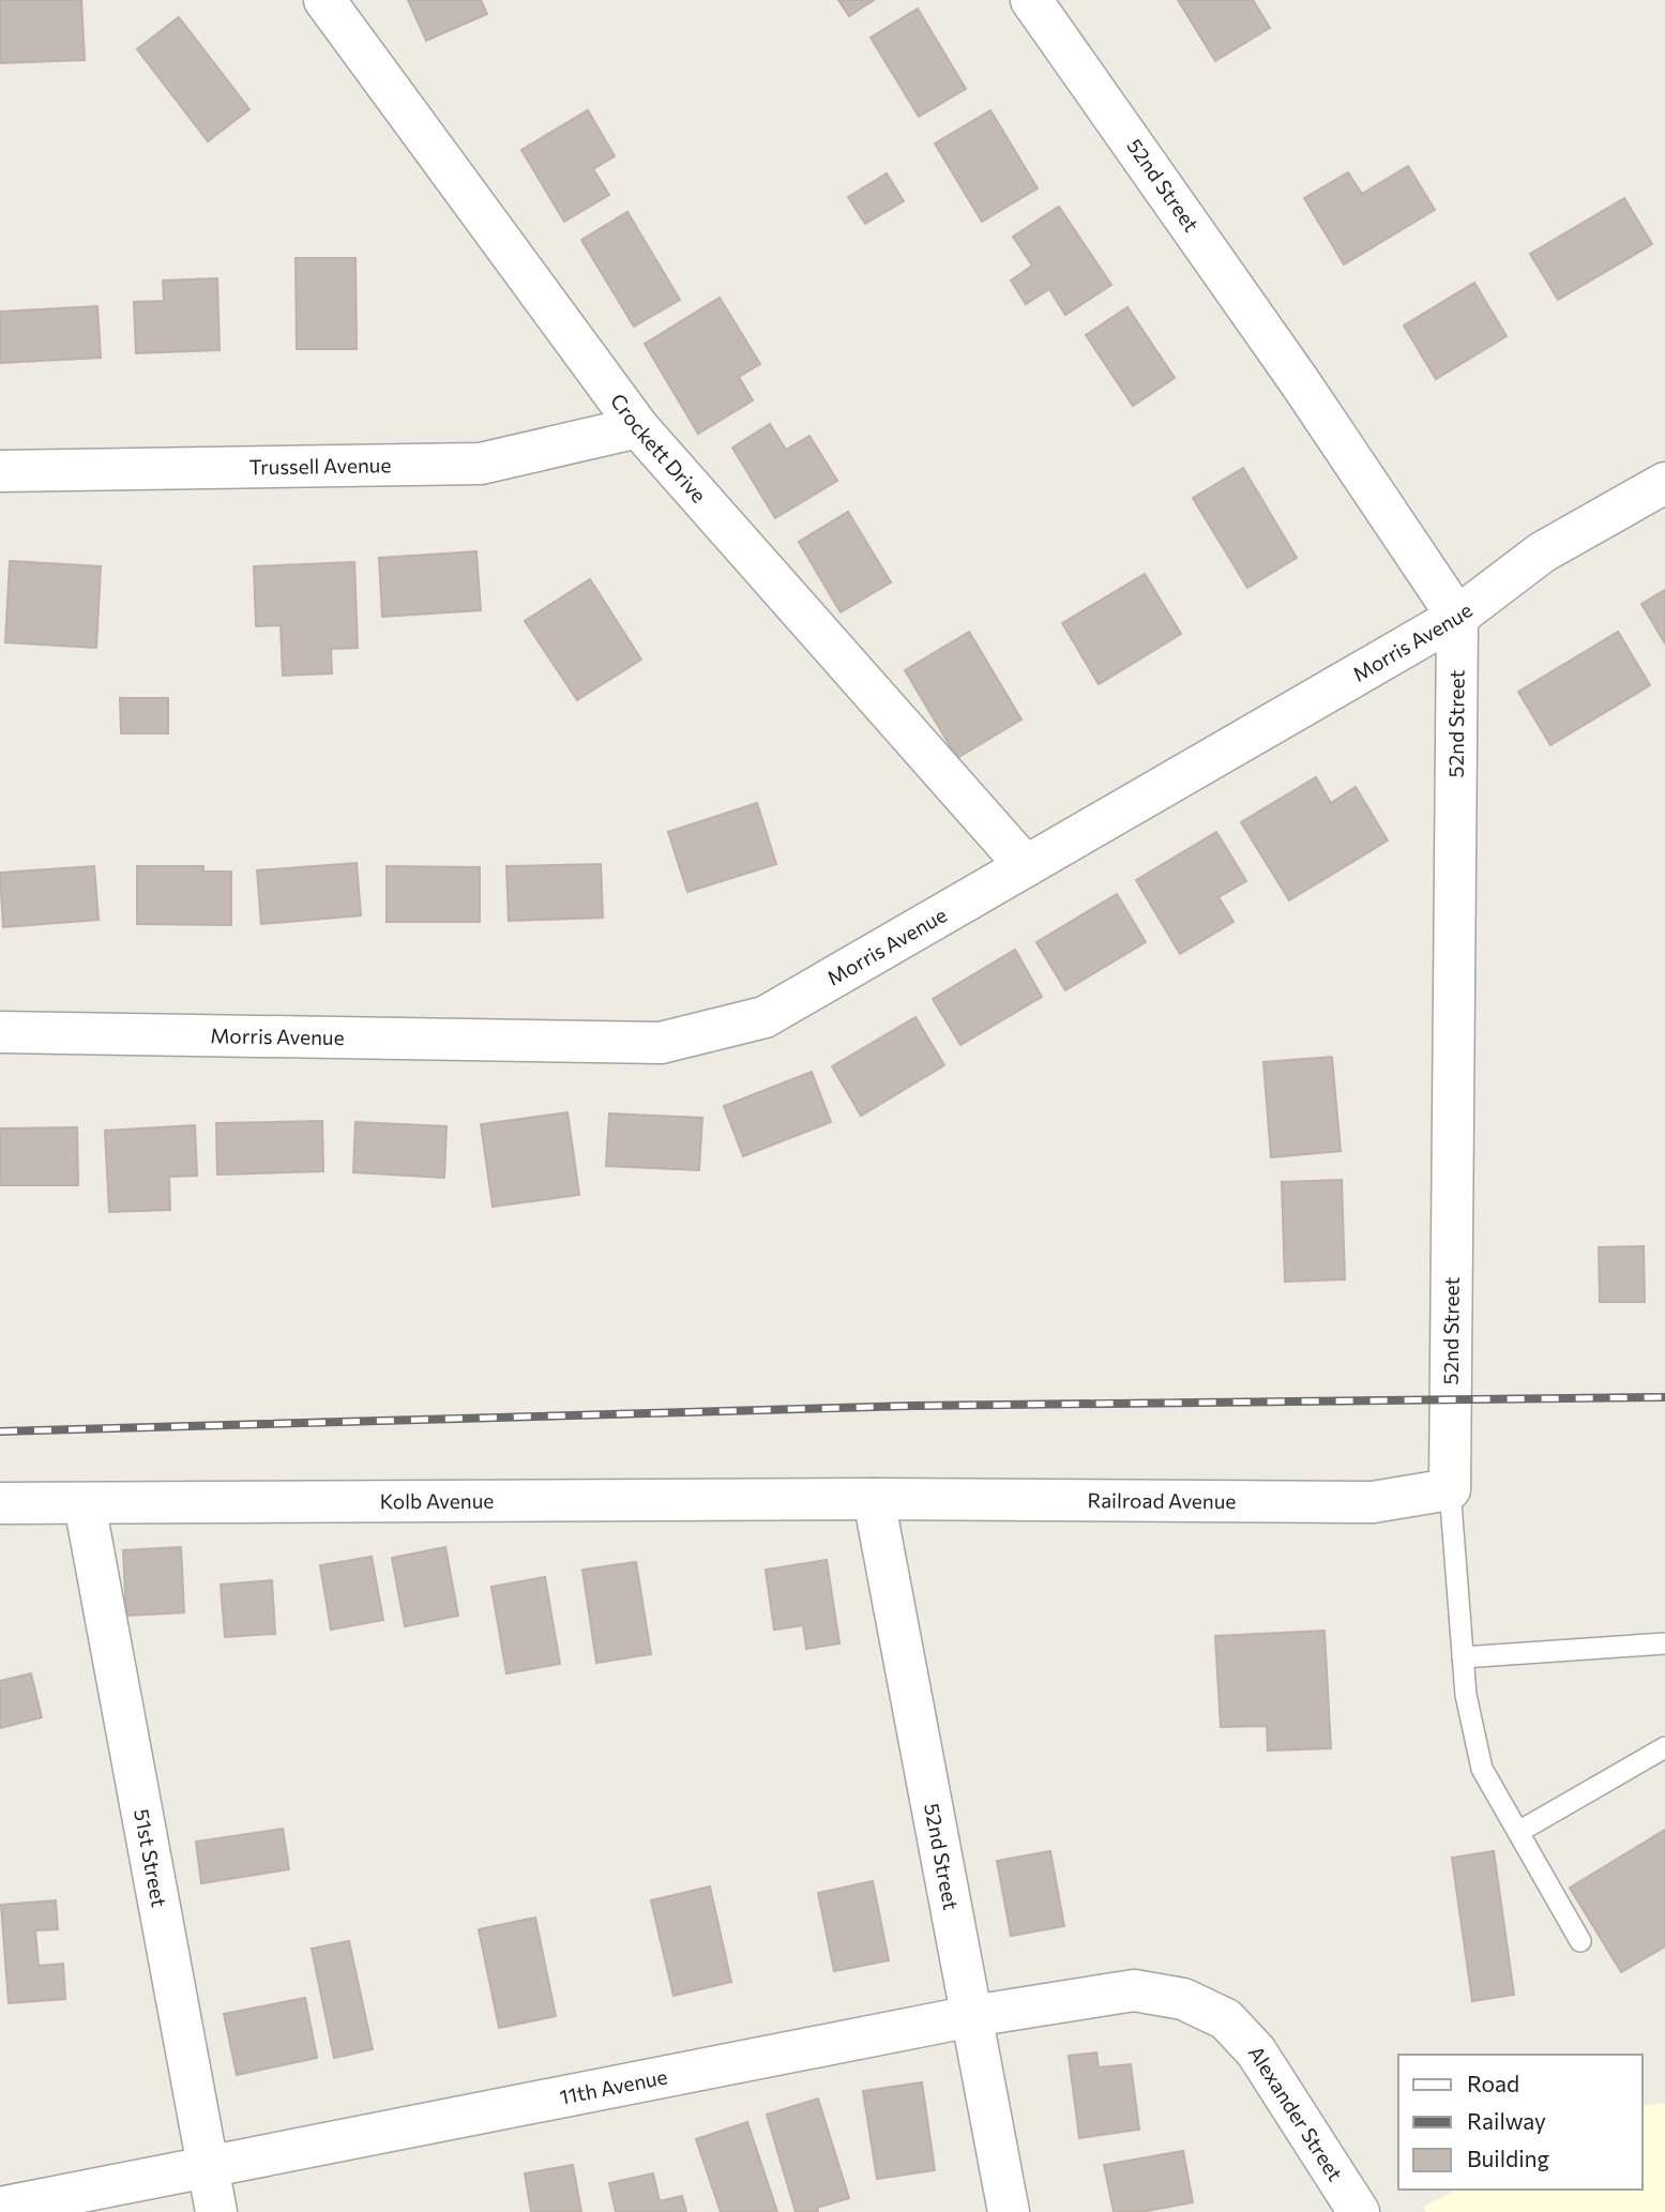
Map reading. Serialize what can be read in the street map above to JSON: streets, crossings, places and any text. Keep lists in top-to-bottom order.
{
  "streets": {
    "street": [
      "52nd Street",
      "Crockett Drive",
      "Trussell Avenue",
      "Morris Avenue",
      "Railroad Avenue",
      "Kolb Avenue",
      "51st Street",
      "11th Avenue",
      "Alexander Street"
    ]
  },
  "crossings": [
    ["52nd Street", "Morris Avenue"],
    ["52nd Street", "Railroad Avenue"],
    ["52nd Street", "Kolb Avenue"],
    ["52nd Street", "11th Avenue"],
    ["Crockett Drive", "Trussell Avenue"],
    ["Crockett Drive", "Morris Avenue"],
    ["Railroad Avenue", "Kolb Avenue"],
    ["Kolb Avenue", "51st Street"],
    ["51st Street", "11th Avenue"],
    ["11th Avenue", "Alexander Street"]
  ],
  "legend": ["Road", "Railway", "Building"]
}
